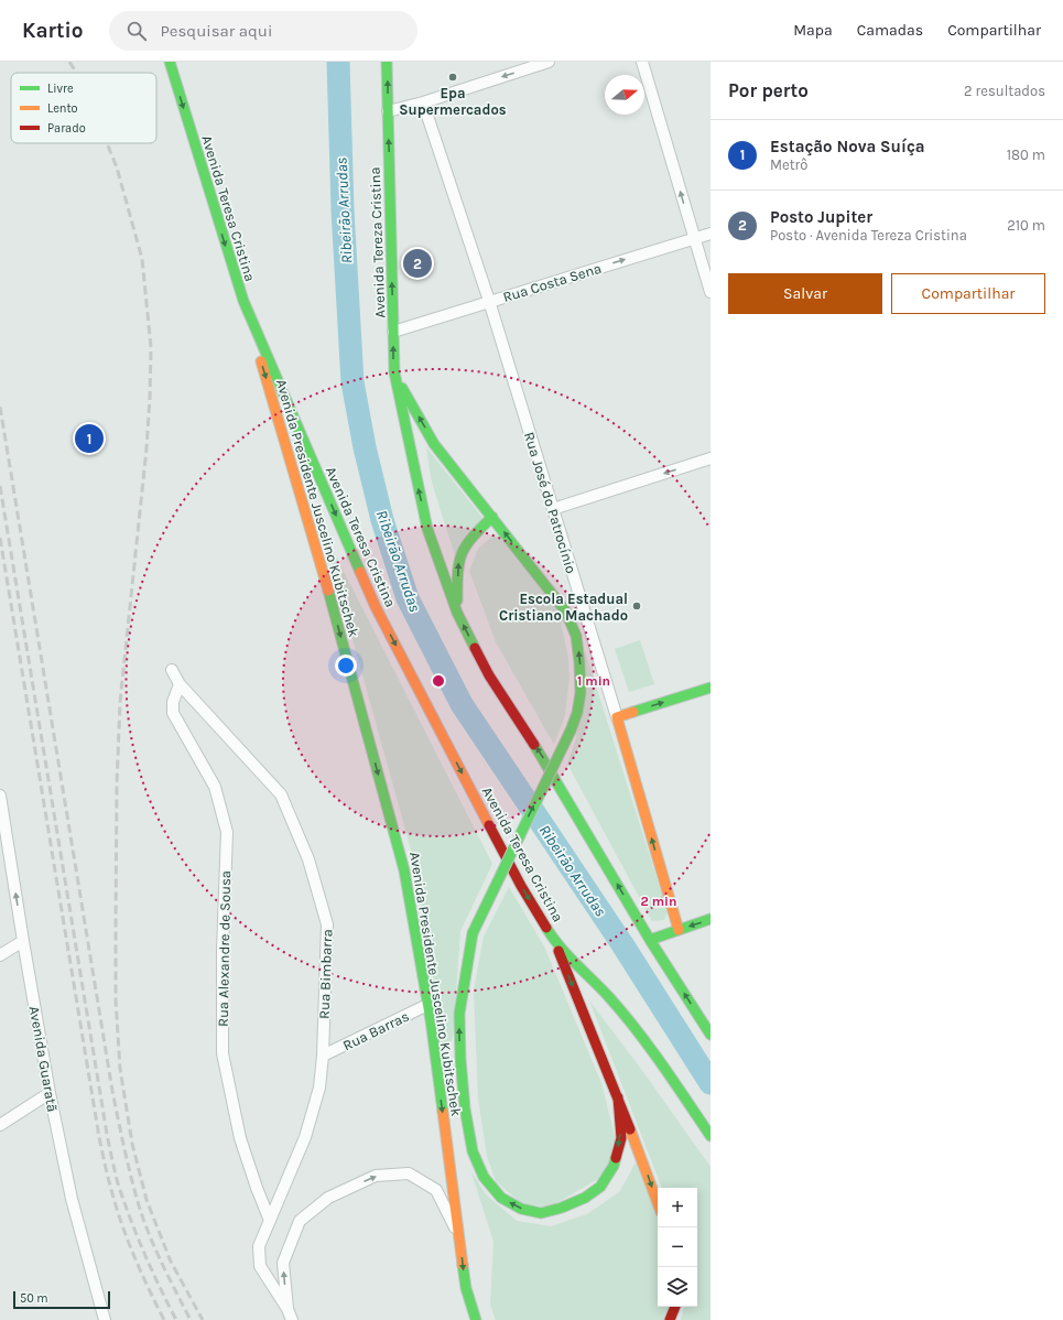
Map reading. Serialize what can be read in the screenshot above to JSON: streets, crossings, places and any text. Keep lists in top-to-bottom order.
{
  "streets": {
    "main road": [
      "Avenida Teresa Cristina",
      "Avenida Tereza Cristina",
      "Rua José do Patrocínio",
      "Avenida Presidente Juscelino Kubitschek"
    ],
    "street": [
      "Rua Costa Sena",
      "Rua Alexandre de Sousa",
      "Rua Bimbarra",
      "Rua Barras",
      "Avenida Guaratã"
    ]
  },
  "crossings": [
    ["Avenida Teresa Cristina", "Avenida Presidente Juscelino Kubitschek"],
    ["Avenida Tereza Cristina", "Rua Costa Sena"],
    ["Rua Costa Sena", "Rua José do Patrocínio"],
    ["Avenida Presidente Juscelino Kubitschek", "Rua Bimbarra"],
    ["Avenida Presidente Juscelino Kubitschek", "Rua Barras"],
    ["Rua Alexandre de Sousa", "Rua Bimbarra"],
    ["Rua Bimbarra", "Rua Barras"]
  ],
  "one_way": ["Avenida Tereza Cristina", "Rua Costa Sena", "Avenida Presidente Juscelino Kubitschek"],
  "water": ["Ribeirão Arrudas"],
  "places": ["Epa Supermercados", "Escola Estadual Cristiano Machado"],
  "legend": ["Livre", "Lento", "Parado"],
  "scale_bar": "50 m",
  "north": "right",
  "page": {
    "header": "Kartio",
    "search": "Pesquisar aqui",
    "nav": ["Mapa", "Camadas", "Compartilhar"],
    "heading": ["Por perto", "2 resultados"],
    "list": [
      {
        "mark": "1",
        "name": "Estação Nova Suíça",
        "note": "Metrô",
        "value": "180 m"
      },
      {
        "mark": "2",
        "name": "Posto Jupiter",
        "note": "Posto · Avenida Tereza Cristina",
        "value": "210 m"
      }
    ],
    "pins": ["2", "1"],
    "buttons": ["Salvar", "Compartilhar"],
    "map_buttons": ["+", "−"],
    "scale": "50 m"
  },
  "rings": ["1 min", "2 min"]
}
